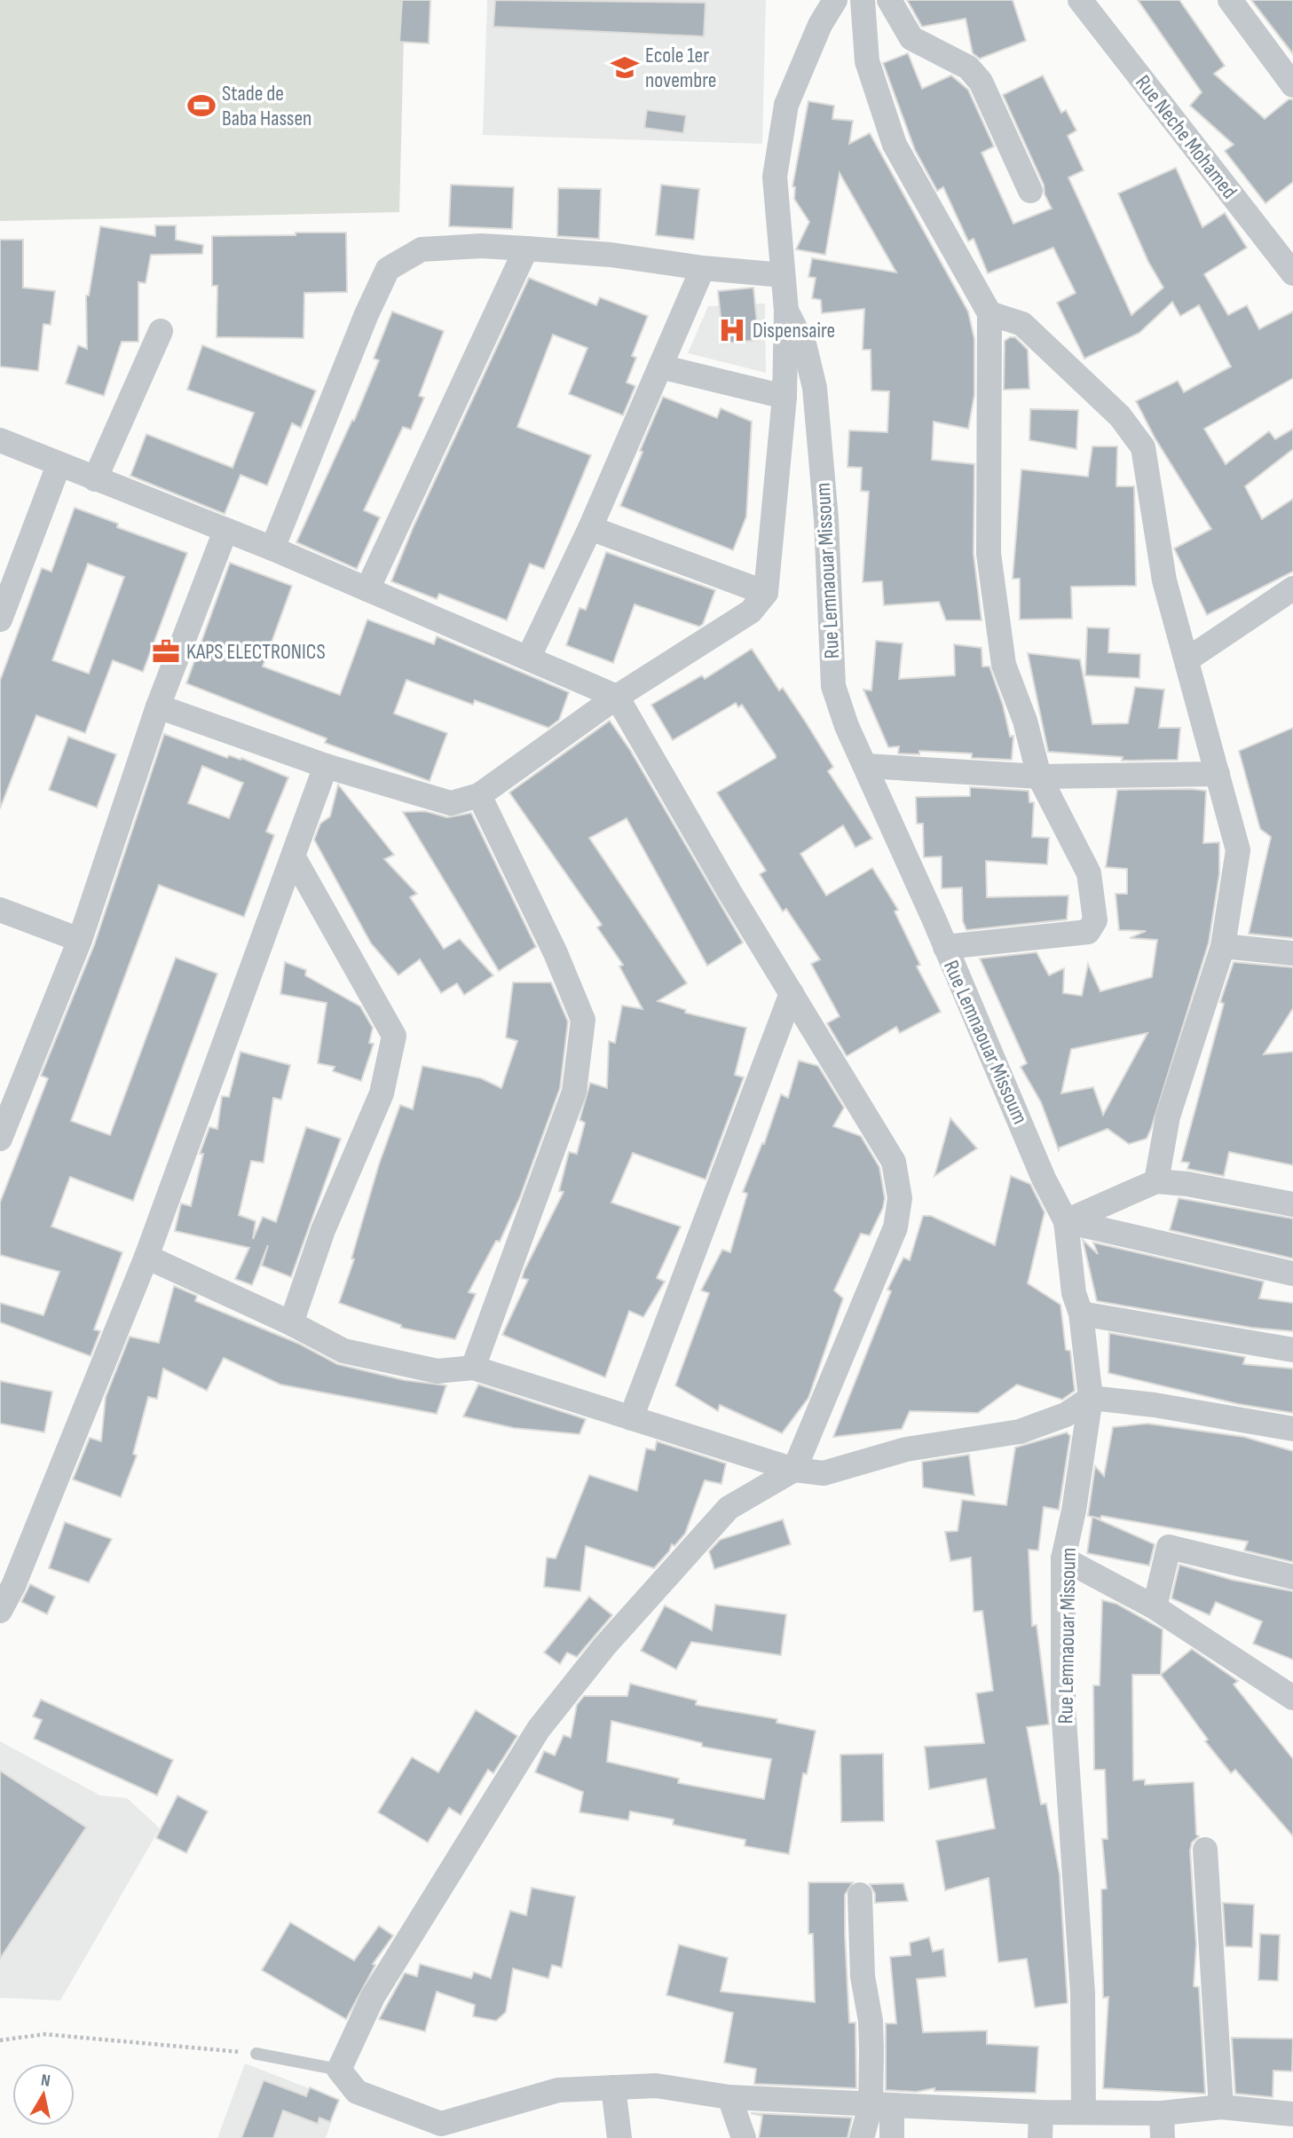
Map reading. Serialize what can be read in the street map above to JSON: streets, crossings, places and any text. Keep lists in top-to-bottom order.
{
  "streets": {
    "street": ["Rue Neche Mohamed", "Rue Lemnaouar Missoum"]
  },
  "places": {
    "school or university": ["Ecole 1er novembre"],
    "sports": ["Stade de Baba Hassen"],
    "hospital": ["Dispensaire"],
    "office": ["KAPS ELECTRONICS"]
  },
  "north": "top"
}
